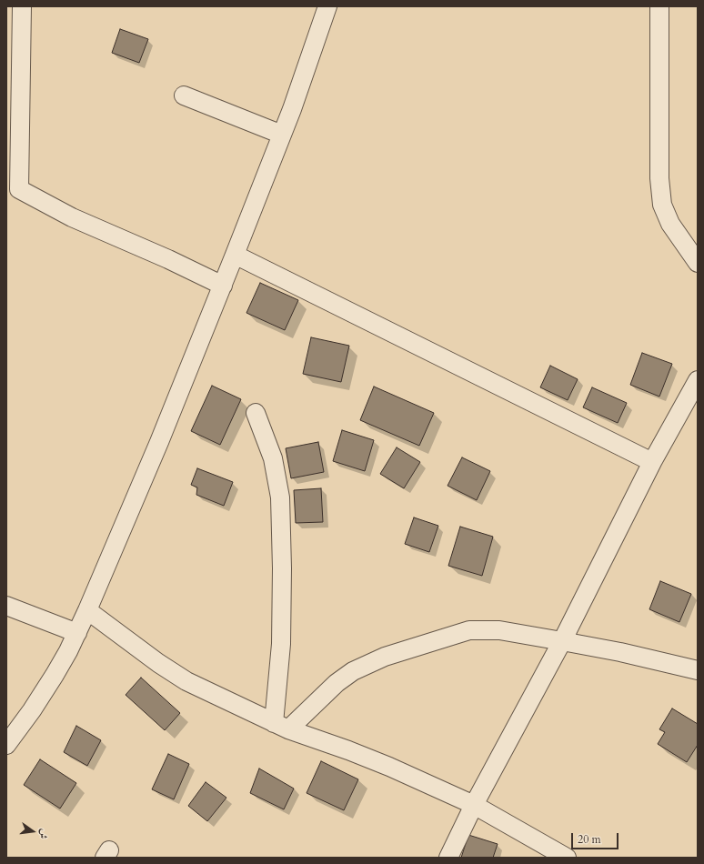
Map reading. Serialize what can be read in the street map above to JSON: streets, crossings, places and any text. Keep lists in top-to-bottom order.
{
  "scale_bar": "20 m",
  "north": "right"
}
